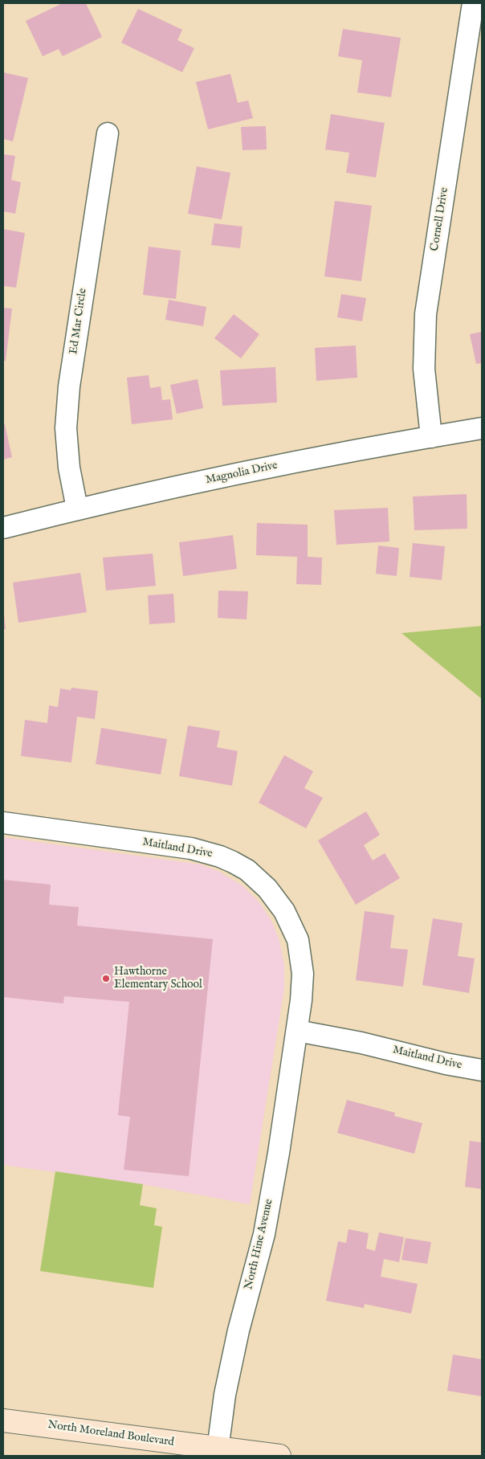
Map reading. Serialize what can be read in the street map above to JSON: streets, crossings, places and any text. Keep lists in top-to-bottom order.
{
  "streets": {
    "street": [
      "Cornell Drive",
      "Ed Mar Circle",
      "Magnolia Drive",
      "Maitland Drive",
      "North Hine Avenue",
      "North Moreland Boulevard"
    ]
  },
  "crossings": [
    ["Cornell Drive", "Magnolia Drive"],
    ["Ed Mar Circle", "Magnolia Drive"],
    ["Maitland Drive", "North Hine Avenue"],
    ["North Hine Avenue", "North Moreland Boulevard"]
  ],
  "places": ["Hawthorne Elementary School"]
}
